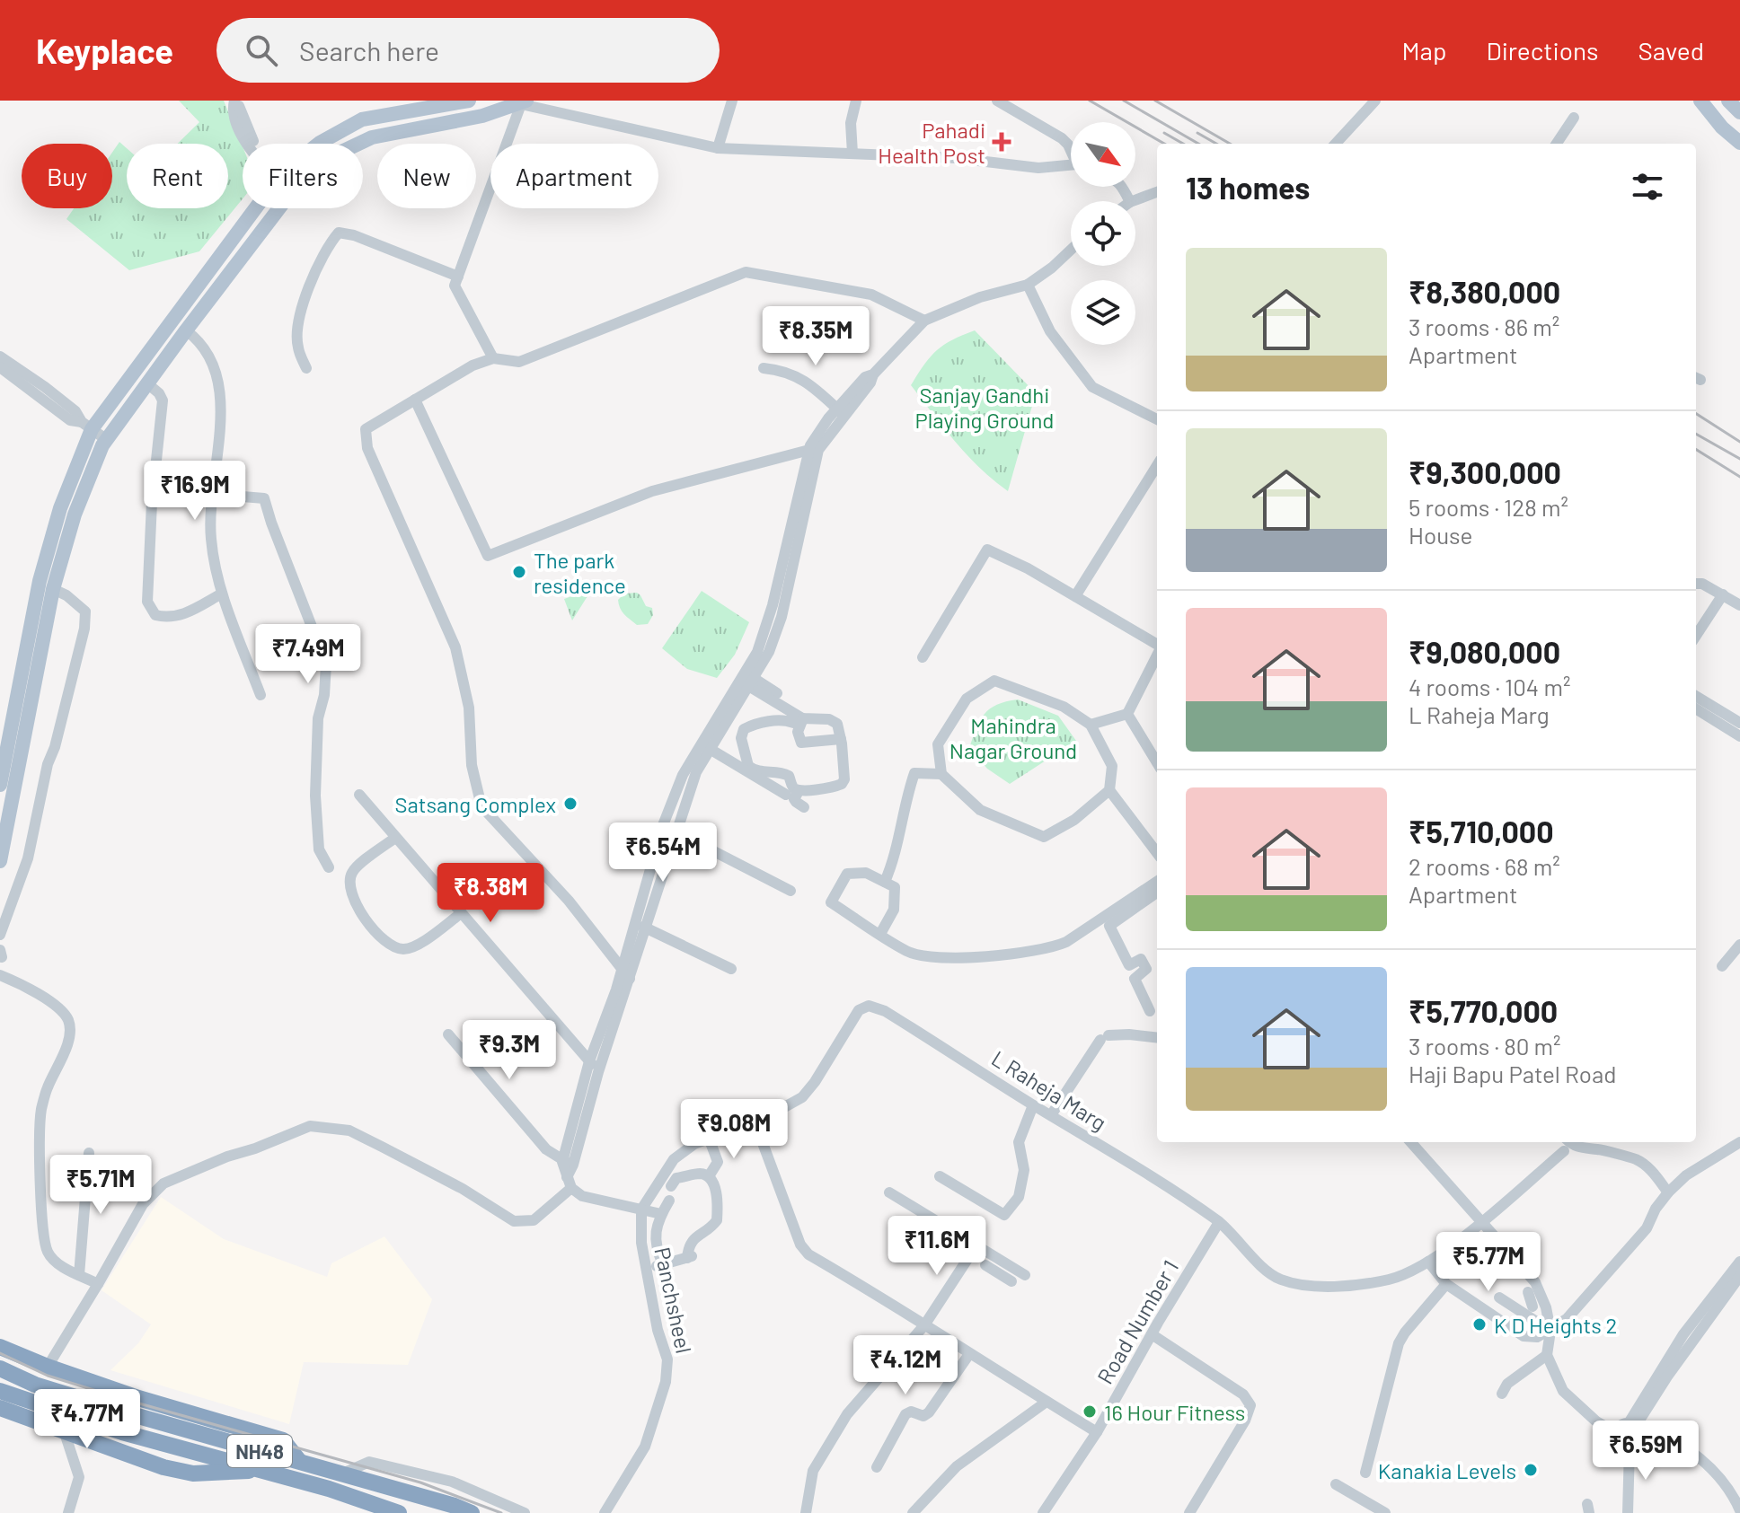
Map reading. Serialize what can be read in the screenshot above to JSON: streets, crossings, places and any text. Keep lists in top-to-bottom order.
{
  "streets": {
    "highway": ["NH48"],
    "street": ["L Raheja Marg", "Panchsheel", "Road Number 1"]
  },
  "crossings": [
    ["L Raheja Marg", "Panchsheel"],
    ["L Raheja Marg", "Road Number 1"]
  ],
  "parks": ["Sanjay Gandhi Playing Ground", "Mahindra Nagar Ground"],
  "places": {
    "health": ["Pahadi Health Post"],
    "other": [
      "The park residence",
      "Satsang Complex",
      "K D Heights 2",
      "16 Hour Fitness",
      "Kanakia Levels"
    ]
  },
  "north": "bottom right",
  "page": {
    "header": "Keyplace",
    "search": "Search here",
    "nav": ["Map", "Directions", "Saved"],
    "chip": [
      "Buy",
      "Rent",
      "Filters",
      "New",
      "Apartment"
    ],
    "heading": "13 homes",
    "list": [
      {
        "name": "₹8,380,000",
        "note": "3 rooms · 86 m² · Apartment"
      },
      {
        "name": "₹9,300,000",
        "note": "5 rooms · 128 m² · House"
      },
      {
        "name": "₹9,080,000",
        "note": "4 rooms · 104 m² · L Raheja Marg"
      },
      {
        "name": "₹5,710,000",
        "note": "2 rooms · 68 m² · Apartment"
      },
      {
        "name": "₹5,770,000",
        "note": "3 rooms · 80 m² · Haji Bapu Patel Road"
      }
    ],
    "price": [
      "₹8.35M",
      "₹16.9M",
      "₹7.49M",
      "₹6.54M",
      "₹8.38M",
      "₹9.3M",
      "₹9.08M",
      "₹5.71M",
      "₹11.6M",
      "₹5.77M",
      "₹4.12M",
      "₹4.77M",
      "₹6.59M"
    ]
  }
}
